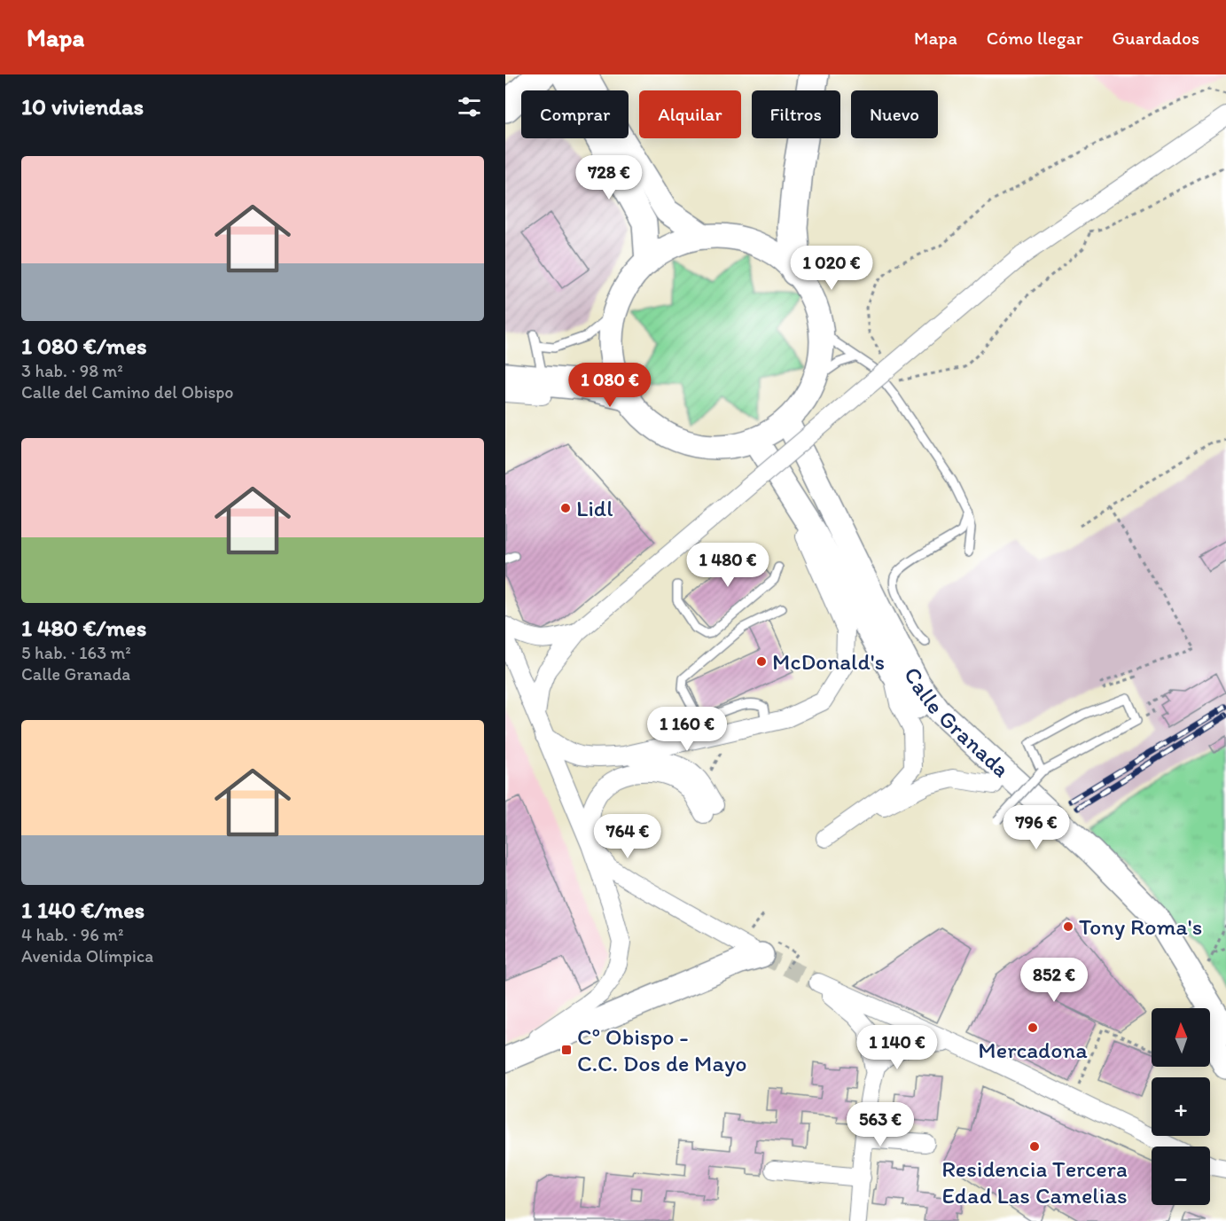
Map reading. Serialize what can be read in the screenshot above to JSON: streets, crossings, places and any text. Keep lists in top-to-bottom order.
{
  "streets": {
    "street": ["Calle Granada"]
  },
  "places": {
    "other": [
      "Lidl",
      "McDonald's",
      "Tony Roma's",
      "Mercadona",
      "Residencia Tercera Edad Las Camelias"
    ],
    "transit": ["Cº Obispo - C.C. Dos de Mayo"]
  },
  "north": "top",
  "page": {
    "header": "Mapa",
    "nav": ["Mapa", "Cómo llegar", "Guardados"],
    "heading": "10 viviendas",
    "chip": [
      "Comprar",
      "Alquilar",
      "Filtros",
      "Nuevo"
    ],
    "list": [
      {
        "name": "1 080 €/mes",
        "note": "3 hab. · 98 m² · Calle del Camino del Obispo"
      },
      {
        "name": "1 480 €/mes",
        "note": "5 hab. · 163 m² · Calle Granada"
      },
      {
        "name": "1 140 €/mes",
        "note": "4 hab. · 96 m² · Avenida Olímpica"
      }
    ],
    "price": [
      "728 €",
      "1 020 €",
      "1 080 €",
      "1 480 €",
      "1 160 €",
      "796 €",
      "764 €",
      "852 €",
      "1 140 €",
      "563 €"
    ],
    "map_buttons": ["+", "−"]
  }
}
